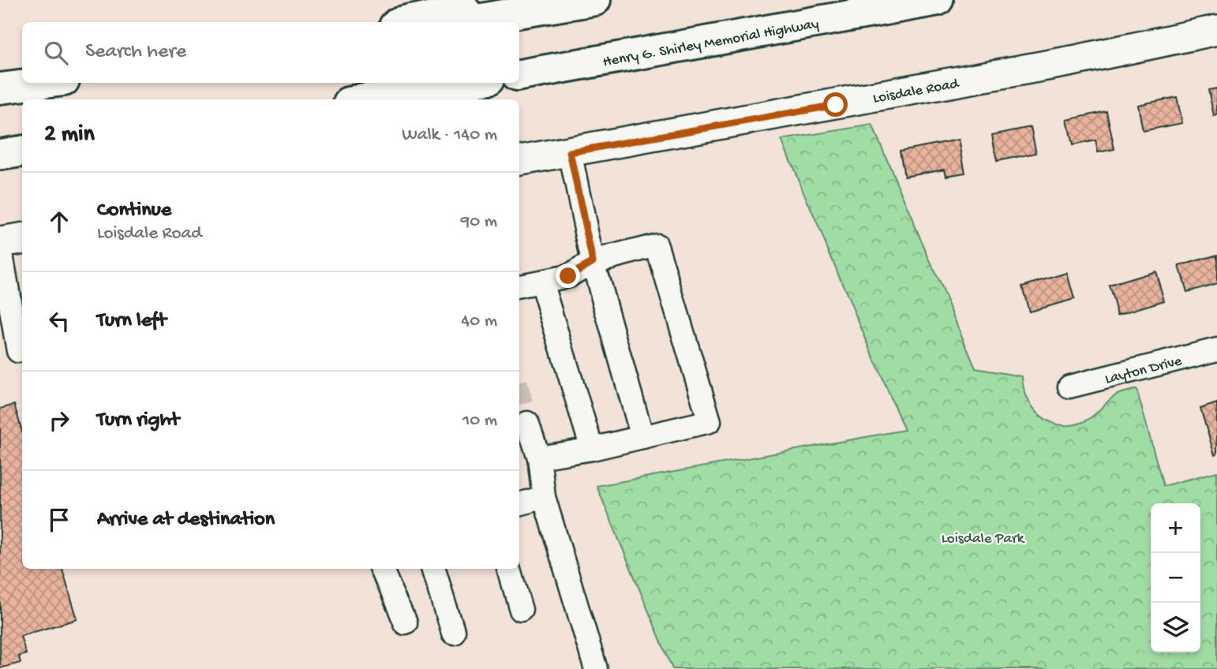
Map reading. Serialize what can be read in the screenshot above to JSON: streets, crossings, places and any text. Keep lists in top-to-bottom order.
{
  "streets": {
    "highway": ["Henry G. Shirley Memorial Highway"],
    "main road": ["Loisdale Road"],
    "street": ["Layton Drive"]
  },
  "parks": ["Loisdale Park"],
  "page": {
    "search": "Search here",
    "heading": ["2 min", "Walk · 140 m"],
    "list": [
      ["Continue", "Loisdale Road", "90 m"],
      ["Turn left", "40 m"],
      ["Turn right", "10 m"],
      "Arrive at destination"
    ],
    "map_buttons": ["+", "−"]
  }
}
